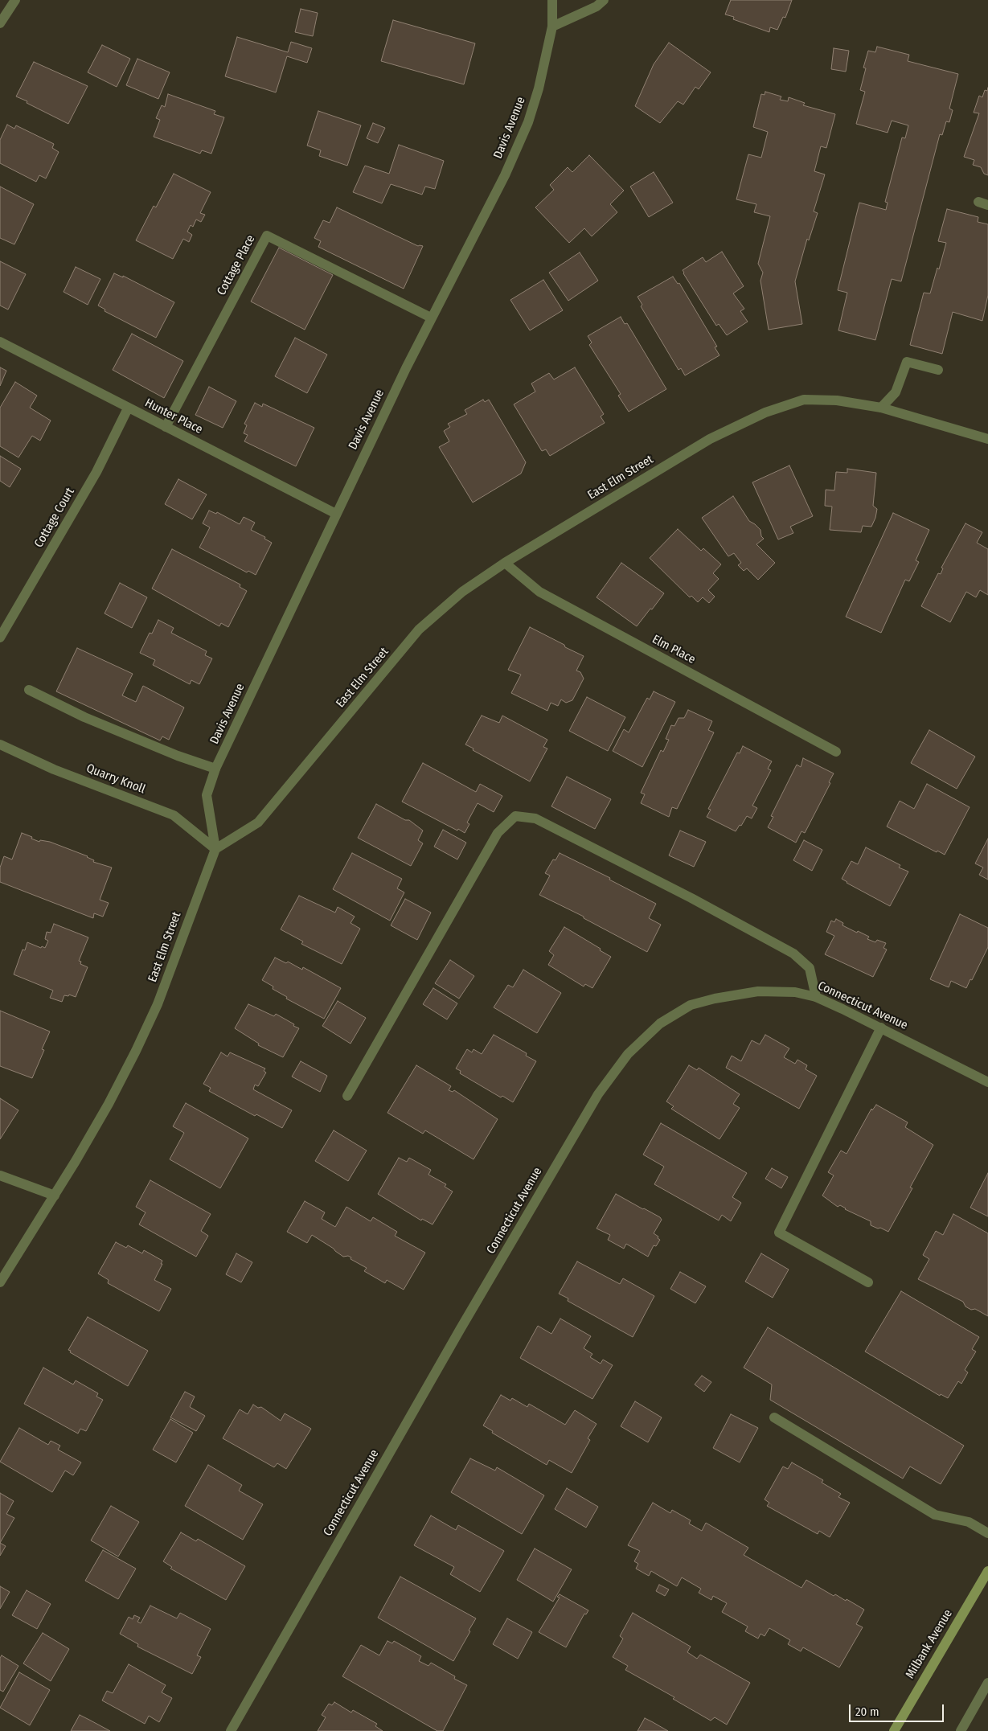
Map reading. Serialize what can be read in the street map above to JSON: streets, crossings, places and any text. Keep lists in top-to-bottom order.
{
  "streets": {
    "main road": ["Milbank Avenue"],
    "street": [
      "Davis Avenue",
      "Cottage Place",
      "Hunter Place",
      "East Elm Street",
      "Cottage Court",
      "Elm Place",
      "Quarry Knoll",
      "Connecticut Avenue"
    ]
  },
  "crossings": [
    ["Davis Avenue", "Cottage Place"],
    ["Davis Avenue", "Hunter Place"],
    ["Davis Avenue", "East Elm Street"],
    ["Davis Avenue", "Quarry Knoll"],
    ["Cottage Place", "Hunter Place"],
    ["Hunter Place", "Cottage Court"],
    ["East Elm Street", "Elm Place"],
    ["East Elm Street", "Quarry Knoll"]
  ],
  "scale_bar": "20 m"
}
